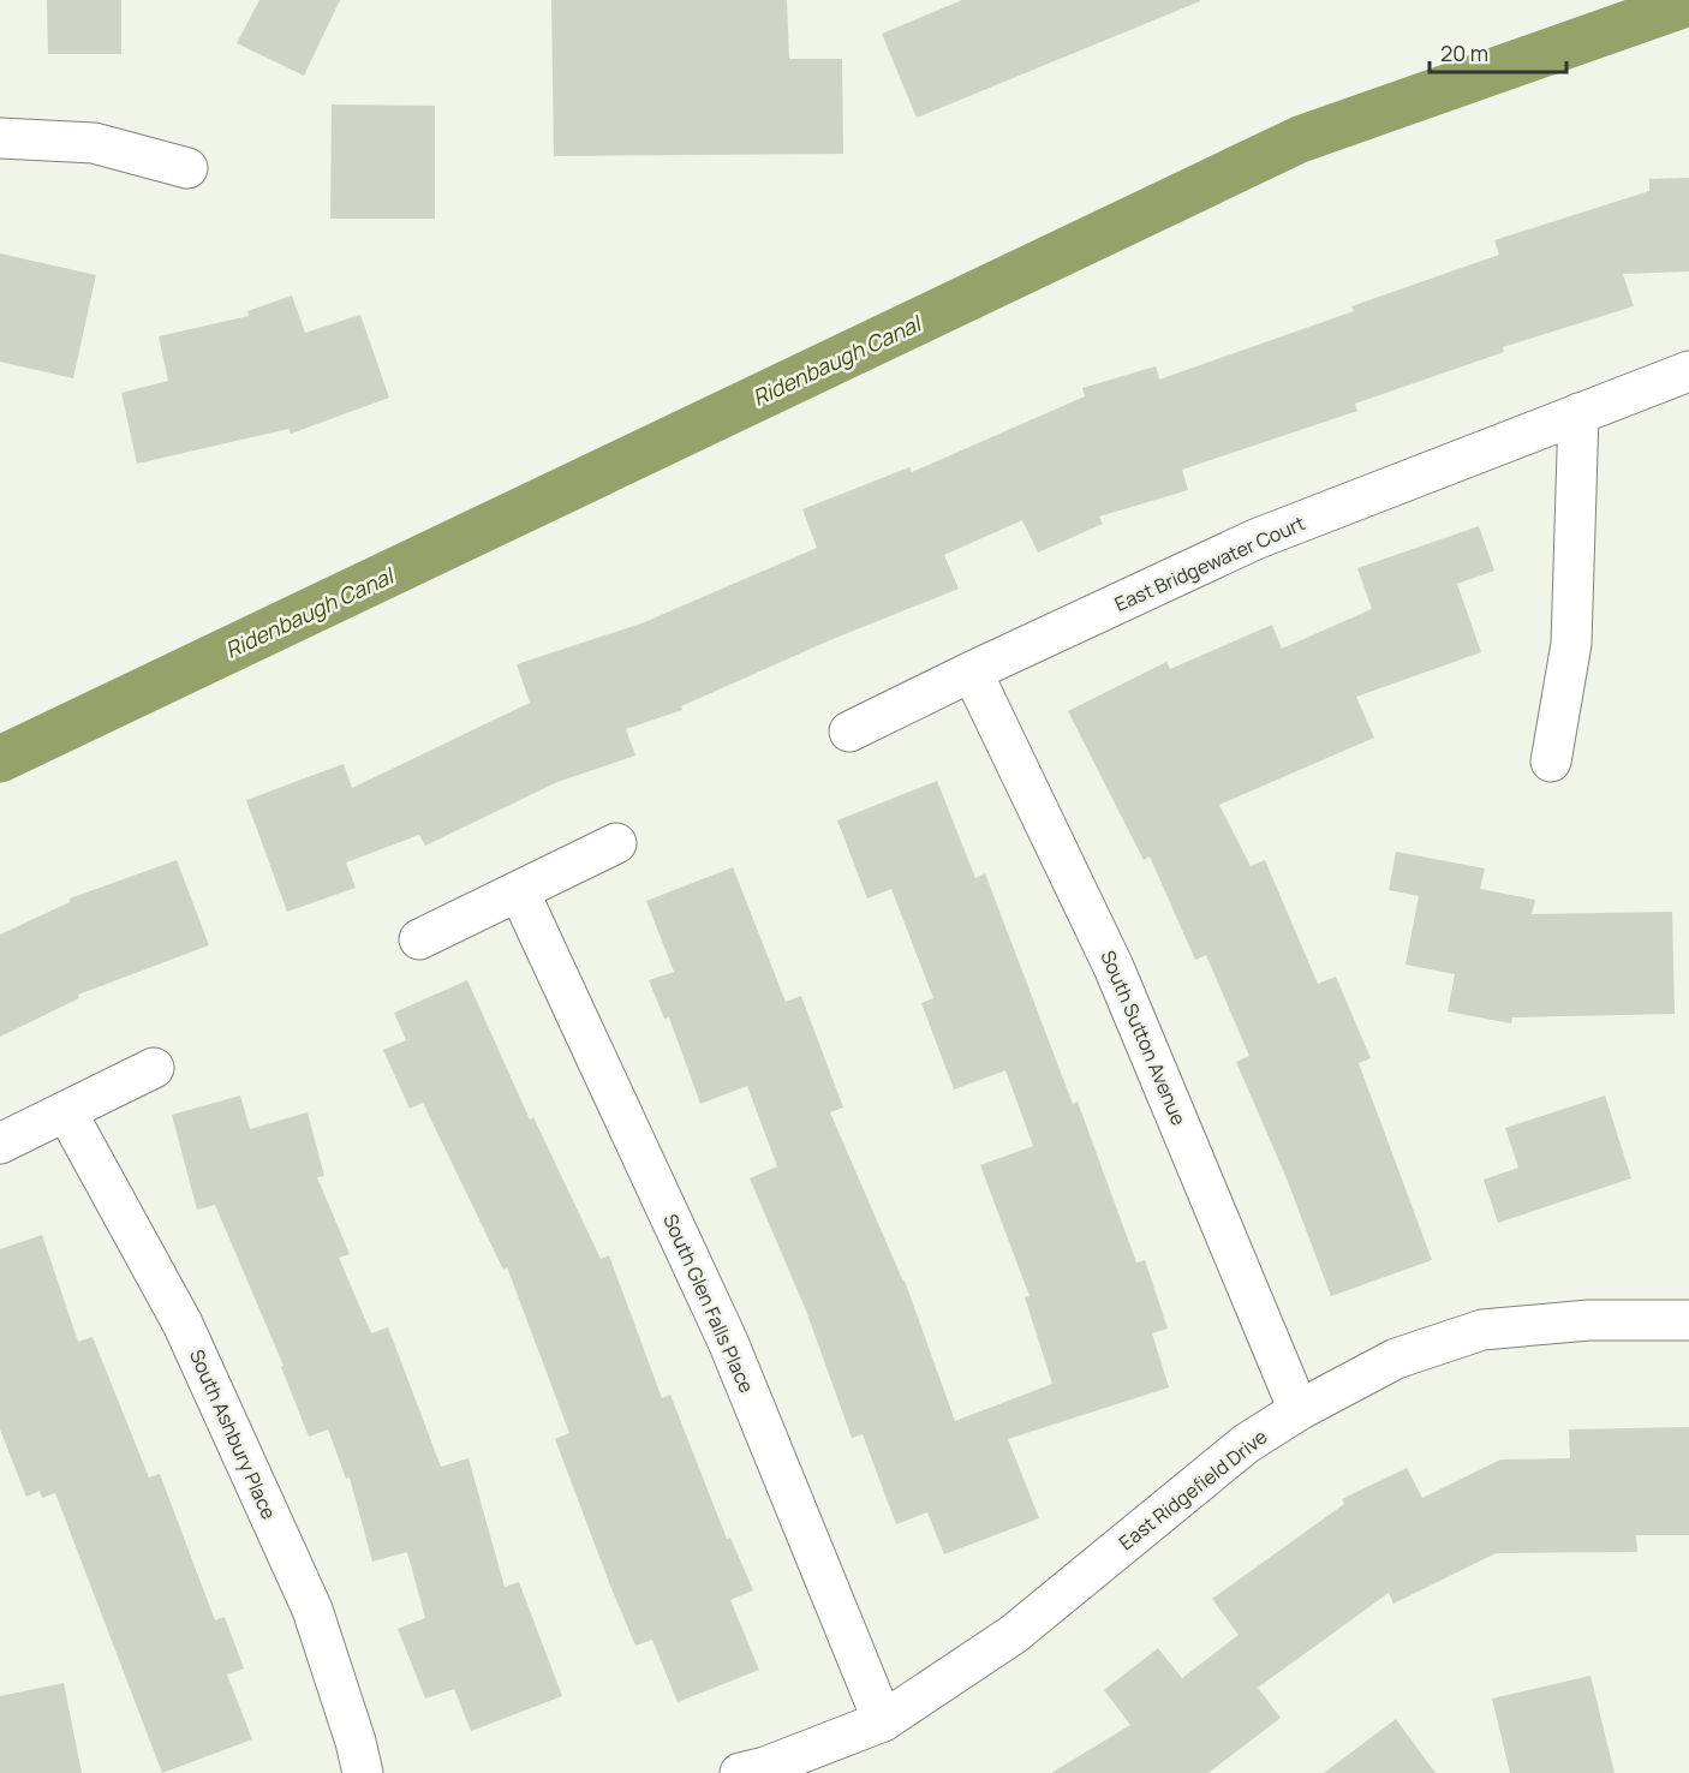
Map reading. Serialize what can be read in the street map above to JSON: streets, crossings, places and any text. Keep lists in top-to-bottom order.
{
  "streets": {
    "street": [
      "East Bridgewater Court",
      "South Sutton Avenue",
      "South Glen Falls Place",
      "South Ashbury Place",
      "East Ridgefield Drive"
    ]
  },
  "crossings": [
    ["East Bridgewater Court", "South Sutton Avenue"],
    ["South Sutton Avenue", "East Ridgefield Drive"],
    ["South Glen Falls Place", "East Ridgefield Drive"]
  ],
  "water": ["Ridenbaugh Canal"],
  "scale_bar": "20 m"
}
